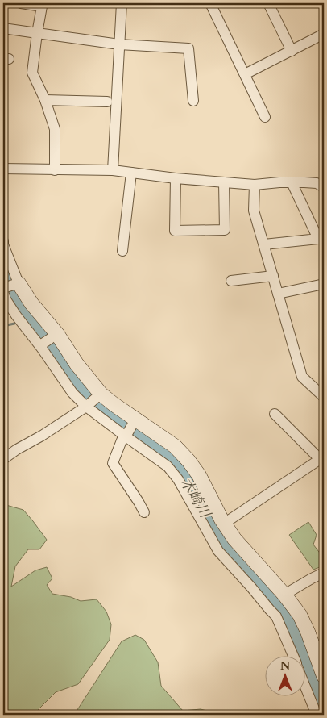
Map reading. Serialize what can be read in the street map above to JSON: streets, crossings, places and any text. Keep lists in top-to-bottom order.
{
  "water": ["木崎川"],
  "north": "top"
}
